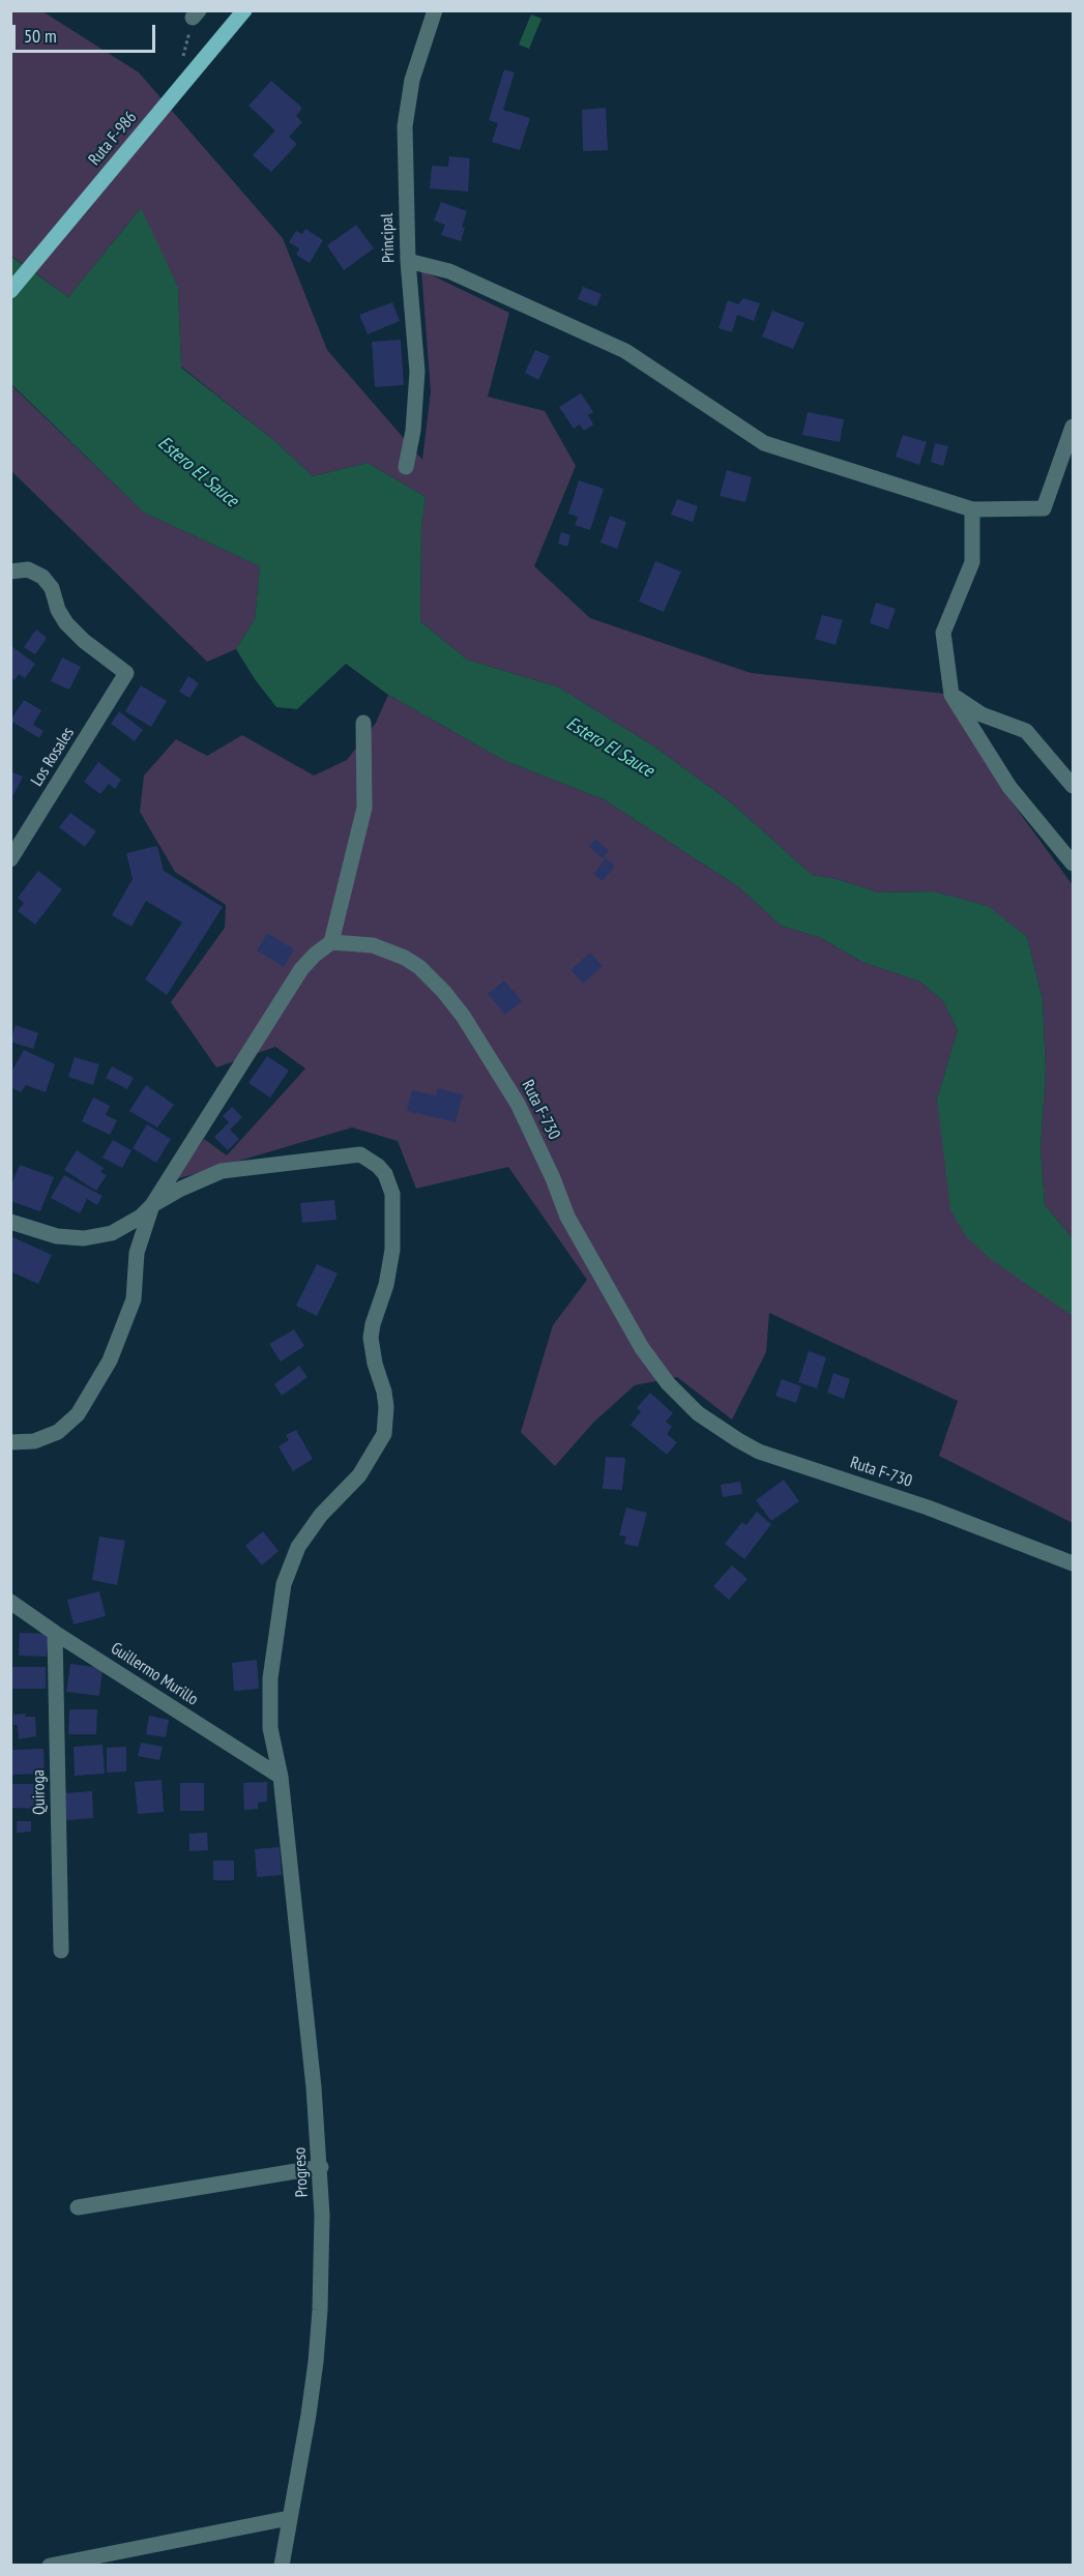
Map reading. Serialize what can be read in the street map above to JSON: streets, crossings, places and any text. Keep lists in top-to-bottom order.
{
  "streets": {
    "main road": ["Ruta F-986"],
    "street": [
      "Principal",
      "Los Rosales",
      "Ruta F-730",
      "Guillermo Murillo",
      "Quiroga",
      "Progreso"
    ]
  },
  "crossings": [
    ["Guillermo Murillo", "Quiroga"],
    ["Guillermo Murillo", "Progreso"]
  ],
  "water": ["Estero El Sauce"],
  "scale_bar": "50 m"
}
